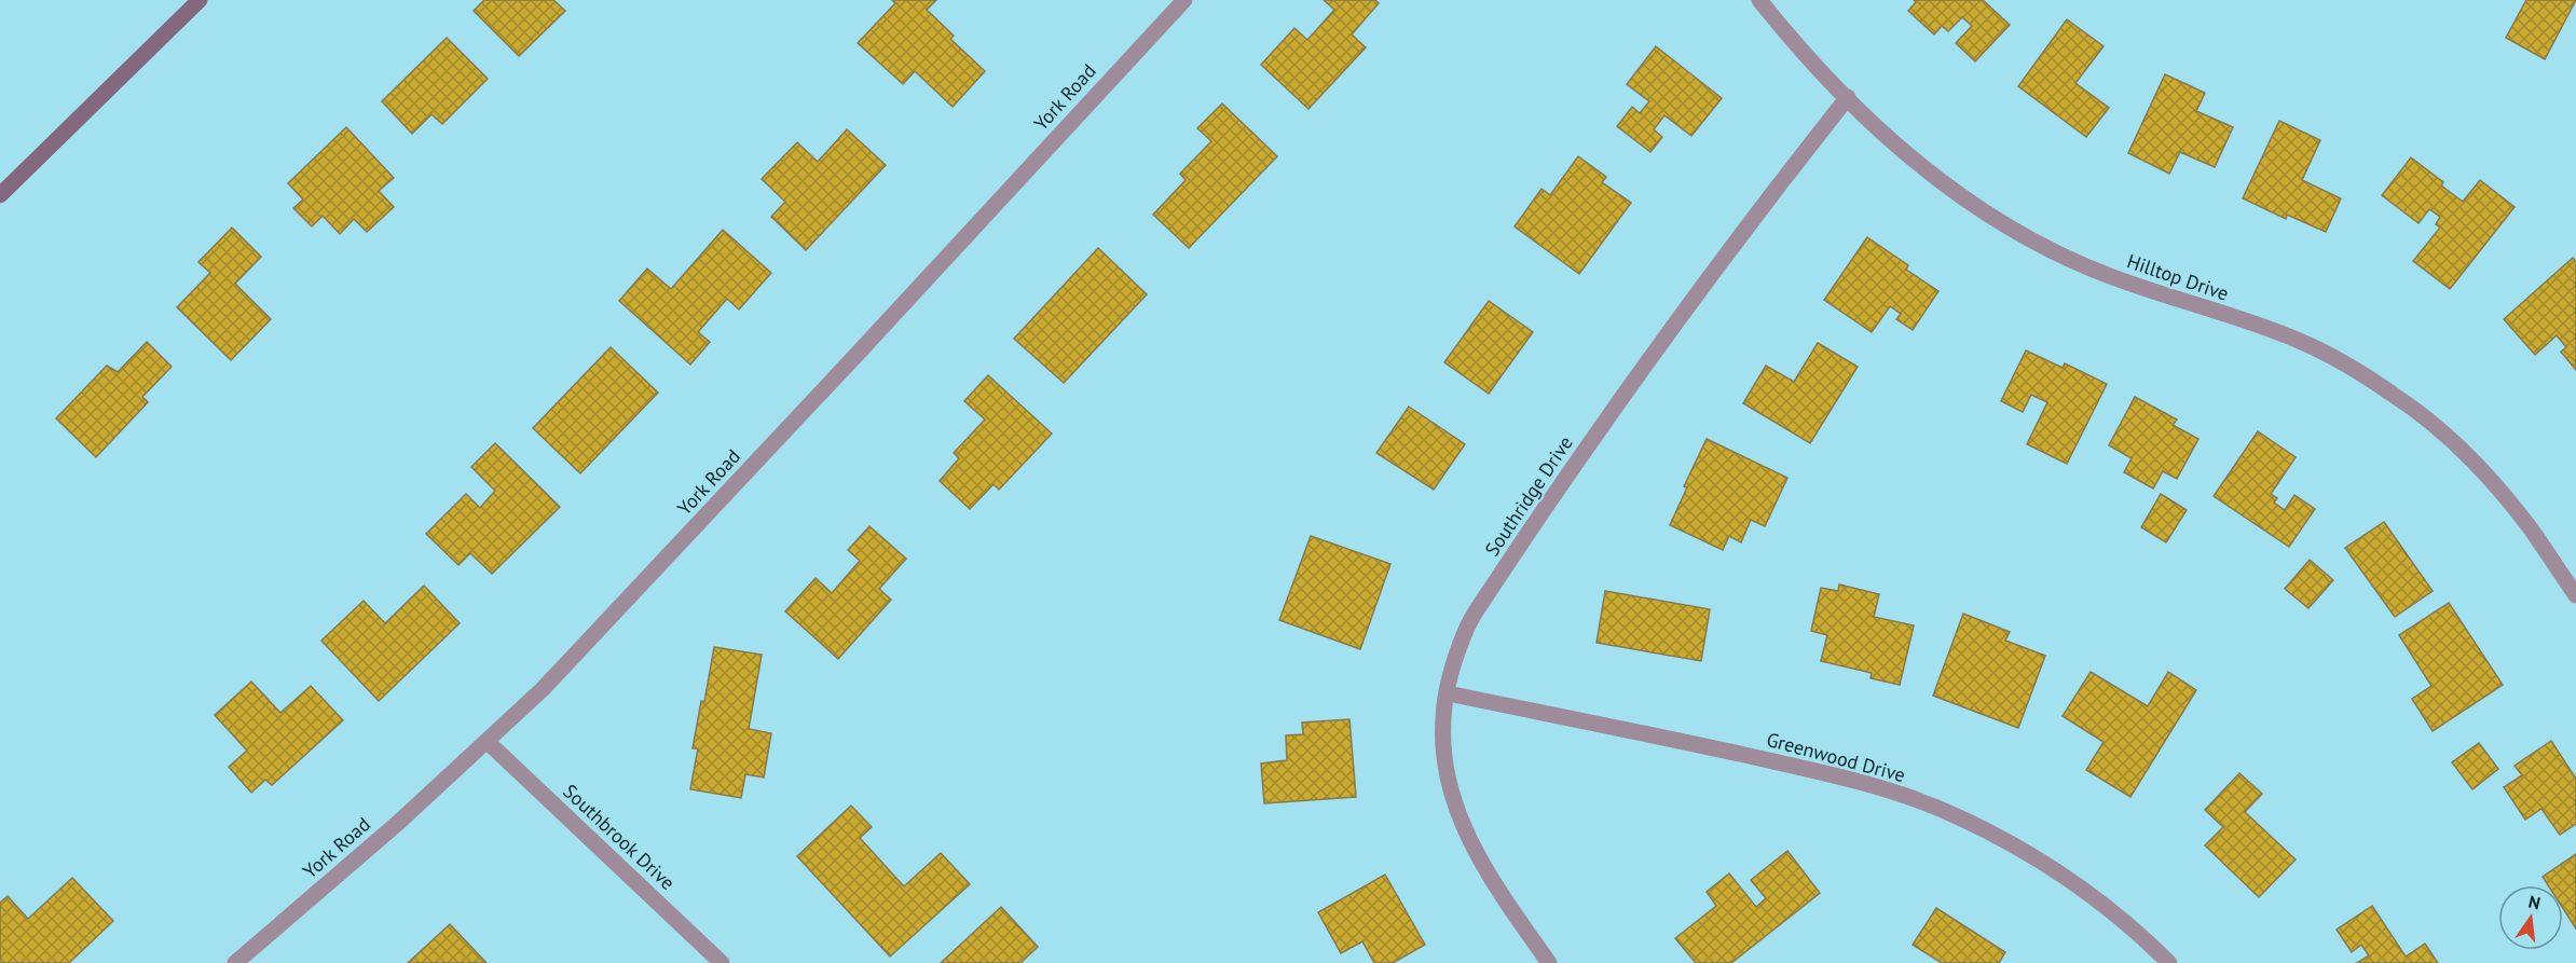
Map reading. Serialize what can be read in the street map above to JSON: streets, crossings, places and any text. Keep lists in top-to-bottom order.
{
  "streets": {
    "street": [
      "York Road",
      "Hilltop Drive",
      "Southridge Drive",
      "Greenwood Drive",
      "Southbrook Drive"
    ]
  },
  "crossings": [
    ["York Road", "Southbrook Drive"],
    ["Hilltop Drive", "Southridge Drive"],
    ["Southridge Drive", "Greenwood Drive"]
  ],
  "north": "top"
}
